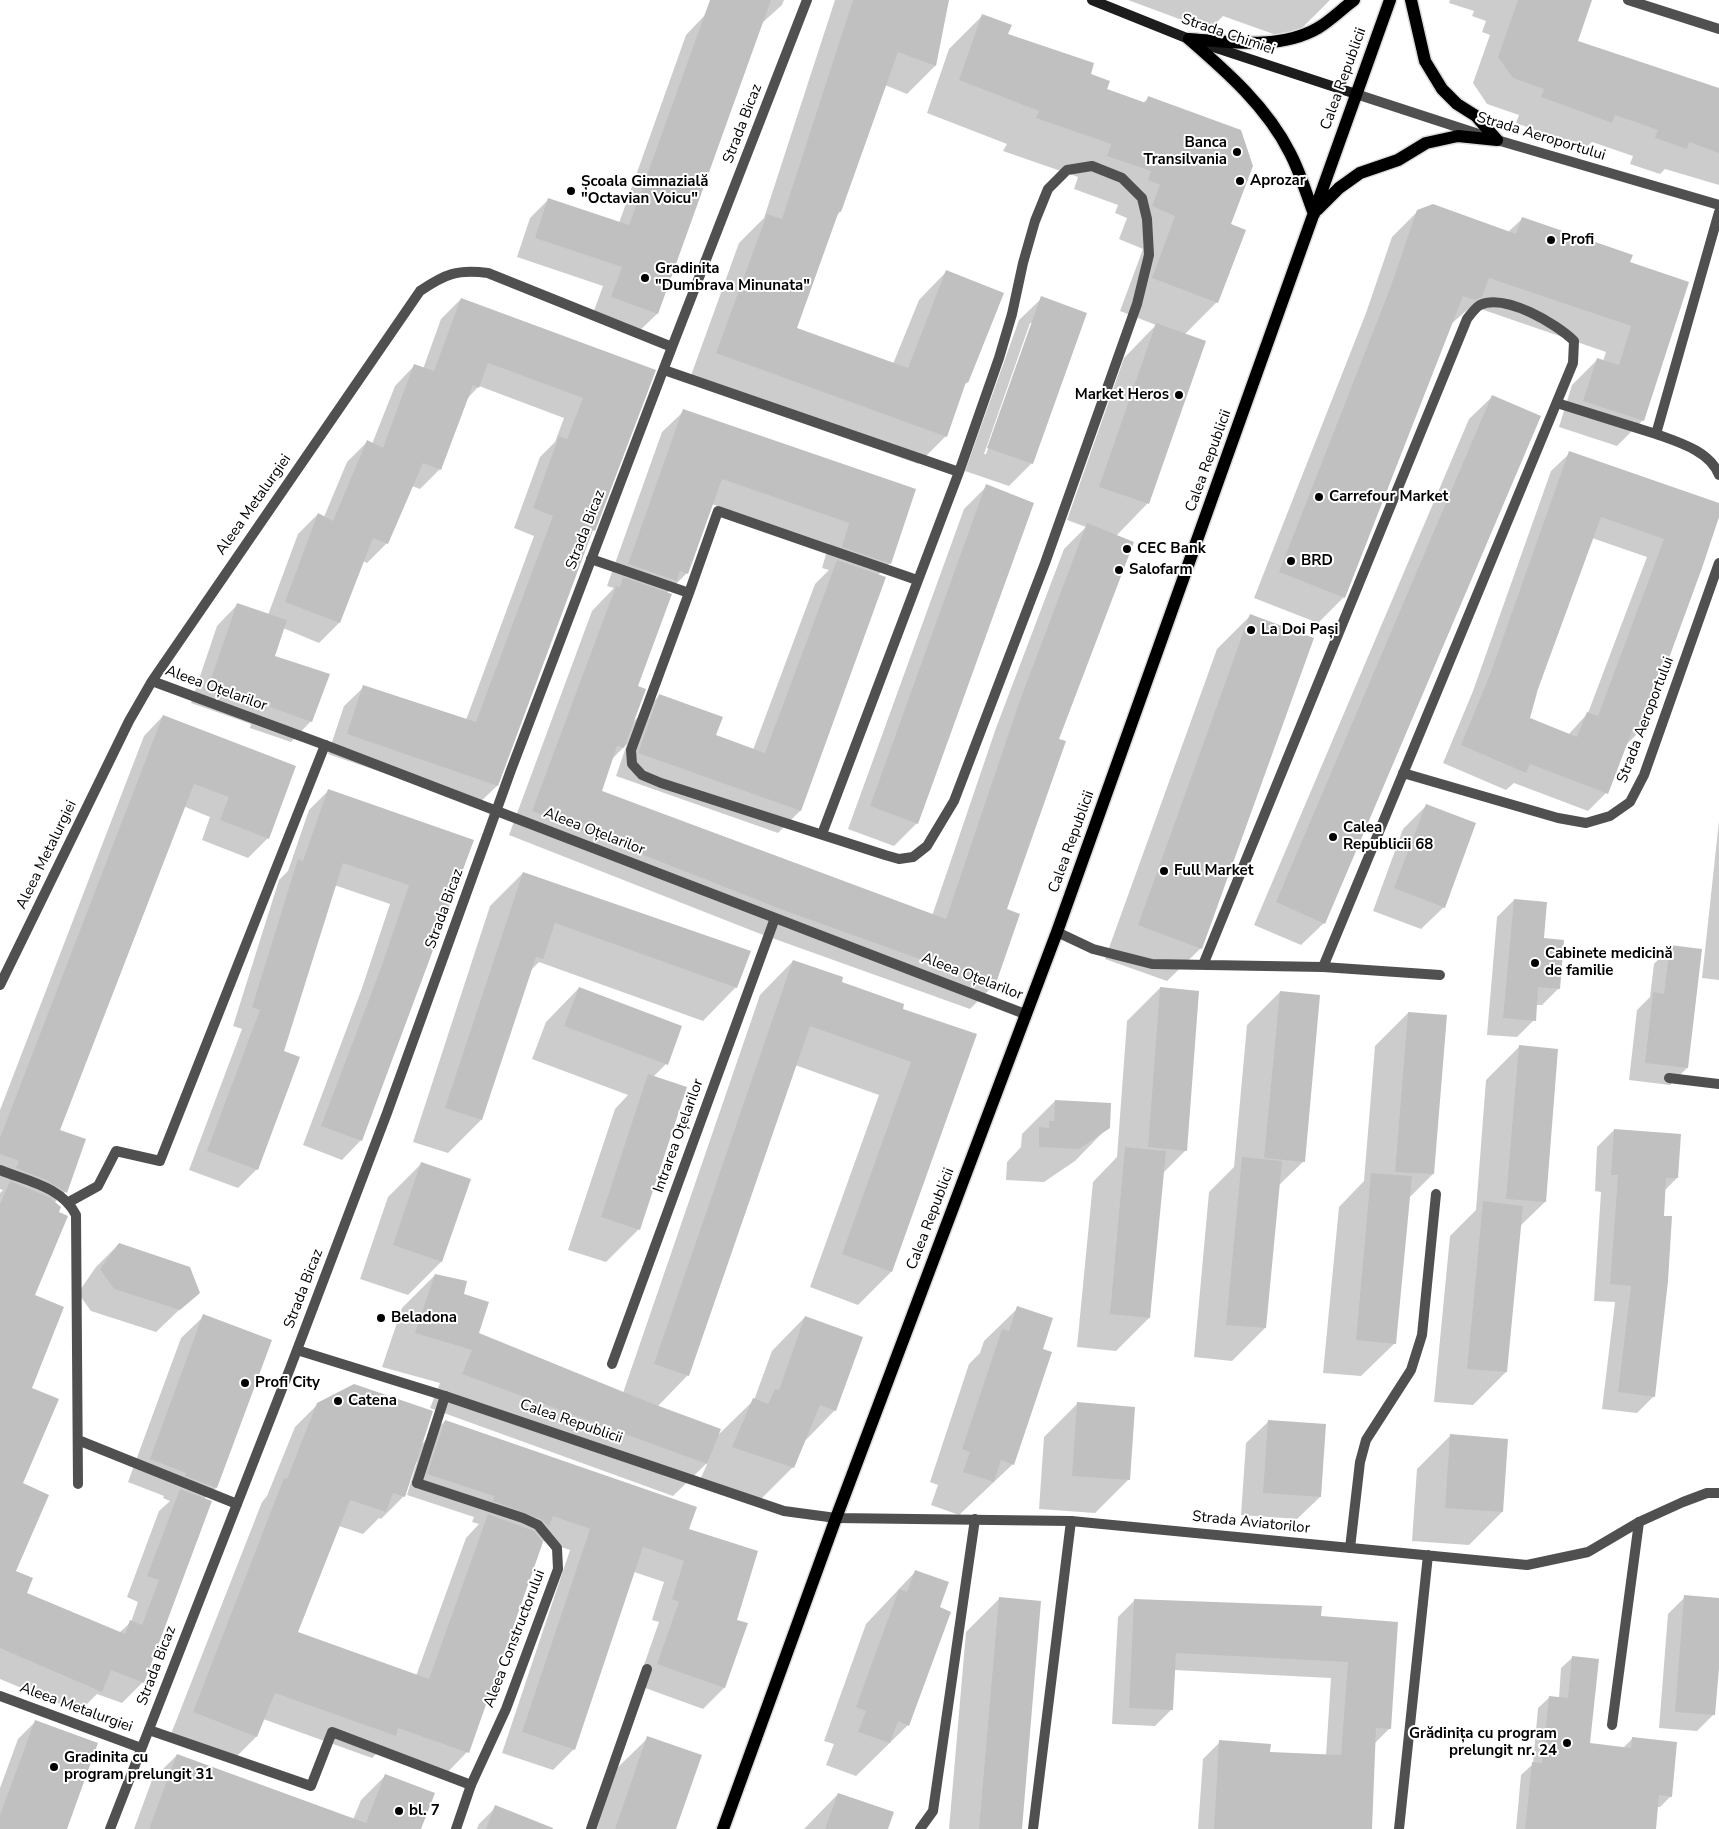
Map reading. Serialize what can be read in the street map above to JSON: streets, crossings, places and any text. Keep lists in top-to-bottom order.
{
  "streets": {
    "main road": ["Strada Chimiei", "Calea Republicii"],
    "street": [
      "Strada Bicaz",
      "Strada Aeroportului",
      "Aleea Metalurgiei",
      "Aleea Oțelarilor",
      "Intrarea Oțelarilor",
      "Strada Aviatorilor",
      "Aleea Constructorului"
    ]
  },
  "crossings": [
    ["Strada Chimiei", "Calea Republicii"],
    ["Strada Chimiei", "Strada Aeroportului"],
    ["Calea Republicii", "Strada Bicaz"],
    ["Calea Republicii", "Strada Aeroportului"],
    ["Calea Republicii", "Aleea Oțelarilor"],
    ["Calea Republicii", "Strada Aviatorilor"],
    ["Calea Republicii", "Aleea Constructorului"],
    ["Strada Bicaz", "Aleea Metalurgiei"],
    ["Strada Bicaz", "Aleea Oțelarilor"],
    ["Aleea Metalurgiei", "Aleea Oțelarilor"],
    ["Aleea Oțelarilor", "Intrarea Oțelarilor"]
  ],
  "places": [
    "Banca Transilvania",
    "Aprozar",
    "Școala Gimnazială \"Octavian Voicu\"",
    "Profi",
    "Gradinita \"Dumbrava Minunata\"",
    "Market Heros",
    "Carrefour Market",
    "CEC Bank",
    "BRD",
    "Salofarm",
    "La Doi Pași",
    "Calea Republicii 68",
    "Full Market",
    "Cabinete medicină de familie",
    "Beladona",
    "Profi City",
    "Catena",
    "Grădinița cu program prelungit nr. 24",
    "Gradinita cu program prelungit 31",
    "bl. 7"
  ]
}
